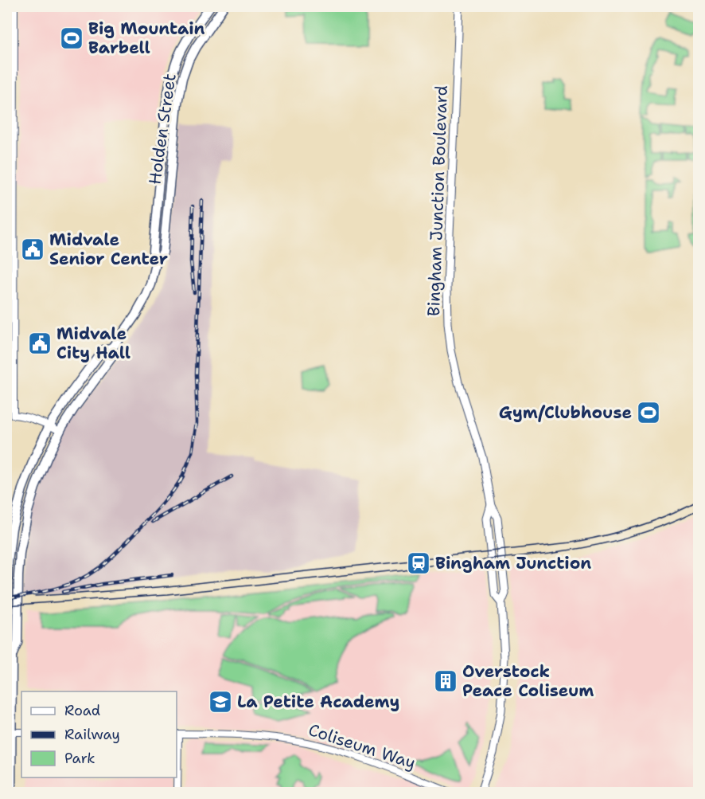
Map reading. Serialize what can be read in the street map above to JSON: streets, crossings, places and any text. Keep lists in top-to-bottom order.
{
  "streets": {
    "main road": ["Holden Street", "Bingham Junction Boulevard"],
    "street": ["Coliseum Way"]
  },
  "places": {
    "sports": ["Big Mountain Barbell", "Gym/Clubhouse"],
    "public building": ["Midvale Senior Center", "Midvale City Hall"],
    "station": ["Bingham Junction"],
    "building": ["Overstock Peace Coliseum"],
    "school or university": ["La Petite Academy"]
  },
  "legend": ["Road", "Railway", "Park"]
}
